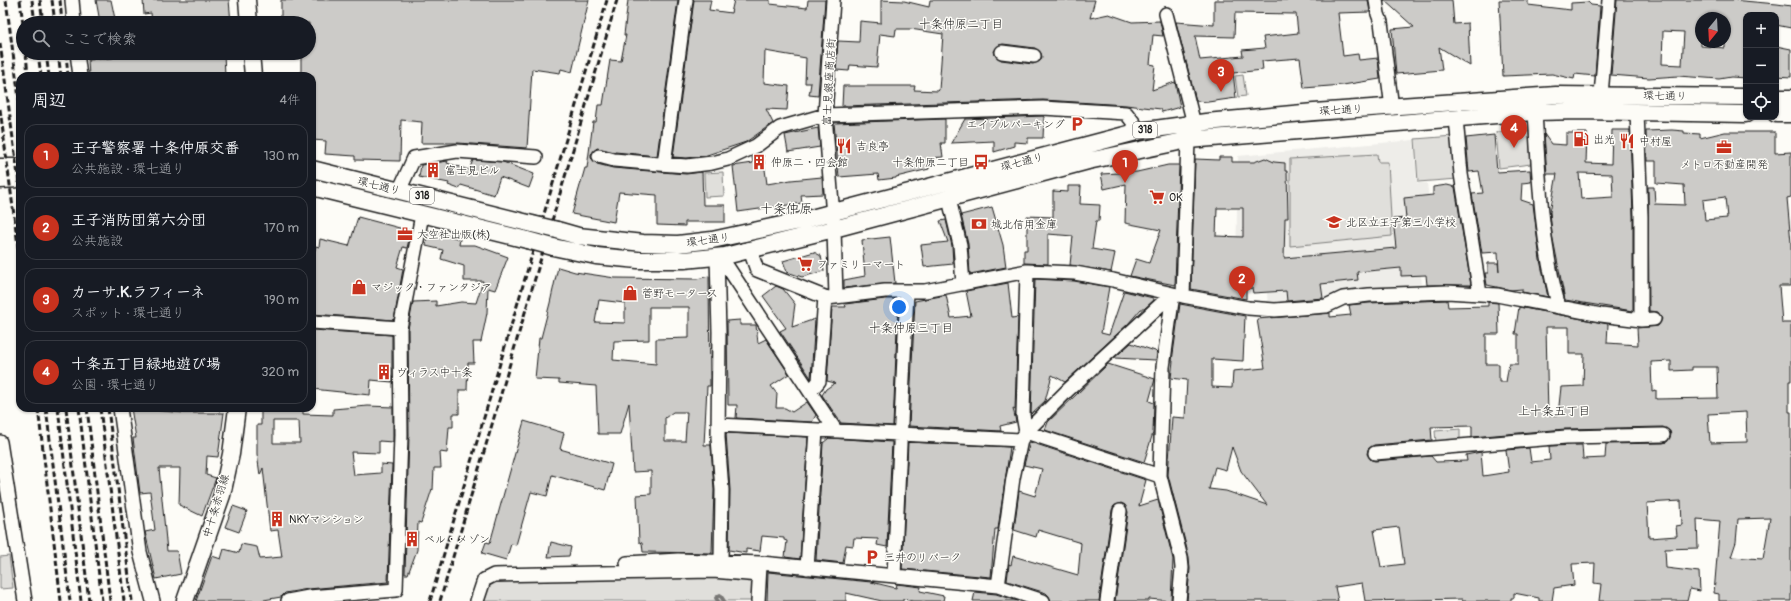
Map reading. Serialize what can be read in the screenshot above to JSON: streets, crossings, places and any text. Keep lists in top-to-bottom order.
{
  "streets": {
    "main road": ["環七通り", "318", "中十条赤羽線"],
    "street": ["富士見銀座商店街"]
  },
  "crossings": [
    ["富士見銀座商店街", "環七通り"]
  ],
  "districts": [
    "十条仲原二丁目",
    "十条仲原",
    "十条仲原三丁目",
    "上十条五丁目"
  ],
  "places": {
    "parking": ["エイブルパーキング", "三井のリパーク"],
    "fuel station": ["出光"],
    "restaurant": ["中村屋", "吉良亭"],
    "office": ["メトロ不動産開発", "大空社出版(株)"],
    "building": [
      "仲原二・四会館",
      "富士見ビル",
      "ヴィラス中十条",
      "NKYマンション",
      "ベル・メゾン"
    ],
    "bus stop": ["十条仲原二丁目"],
    "supermarket": ["OK", "ファミリーマート"],
    "school or university": ["北区立王子第三小学校"],
    "bank": ["城北信用金庫"],
    "shop": ["マジック・ファンタジア", "菅野モータース"]
  },
  "north": "bottom",
  "page": {
    "map_buttons": ["+", "−"],
    "search": "ここで検索",
    "pins": [
      "3",
      "4",
      "1",
      "2"
    ],
    "heading": ["周辺", "4件"],
    "list": [
      {
        "mark": "1",
        "name": "王子警察署 十条仲原交番",
        "note": "公共施設 · 環七通り",
        "value": "130 m"
      },
      {
        "mark": "2",
        "name": "王子消防団第六分団",
        "note": "公共施設",
        "value": "170 m"
      },
      {
        "mark": "3",
        "name": "カーサ.K.ラフィーネ",
        "note": "スポット · 環七通り",
        "value": "190 m"
      },
      {
        "mark": "4",
        "name": "十条五丁目緑地遊び場",
        "note": "公園 · 環七通り",
        "value": "320 m"
      }
    ]
  }
}
